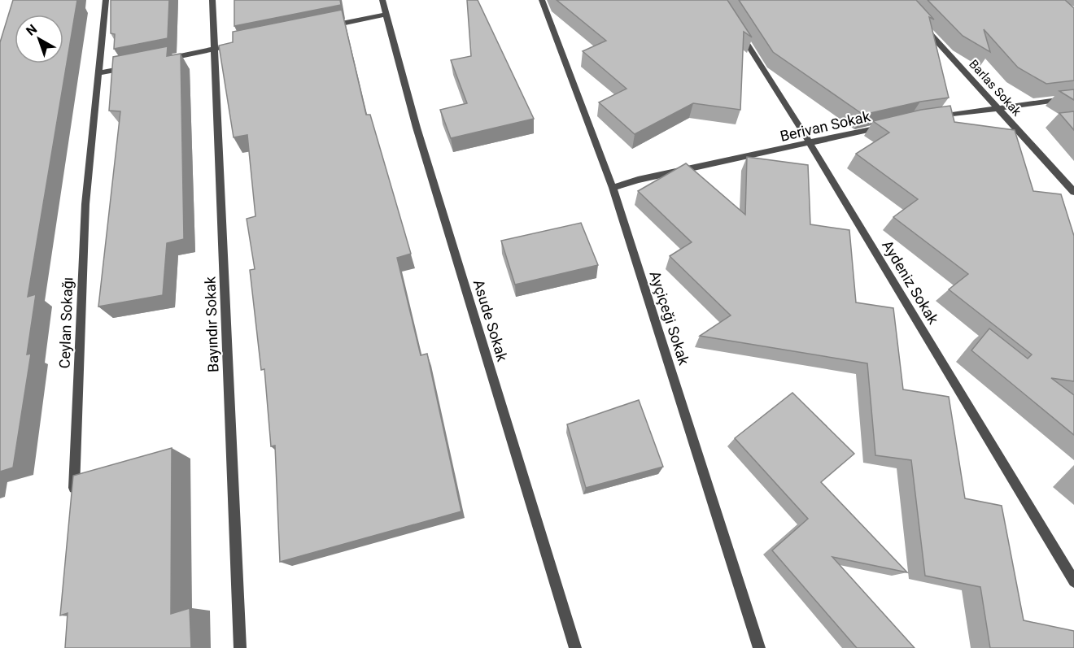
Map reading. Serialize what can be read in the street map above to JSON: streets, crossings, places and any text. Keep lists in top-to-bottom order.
{
  "streets": {
    "street": [
      "Barlas Sokak",
      "Berivan Sokak",
      "Aydeniz Sokak",
      "Ayçiçeği Sokak",
      "Asude Sokak",
      "Ceylan Sokağı",
      "Bayındır Sokak"
    ]
  },
  "crossings": [
    ["Berivan Sokak", "Aydeniz Sokak"],
    ["Berivan Sokak", "Ayçiçeği Sokak"]
  ],
  "north": "top left"
}
